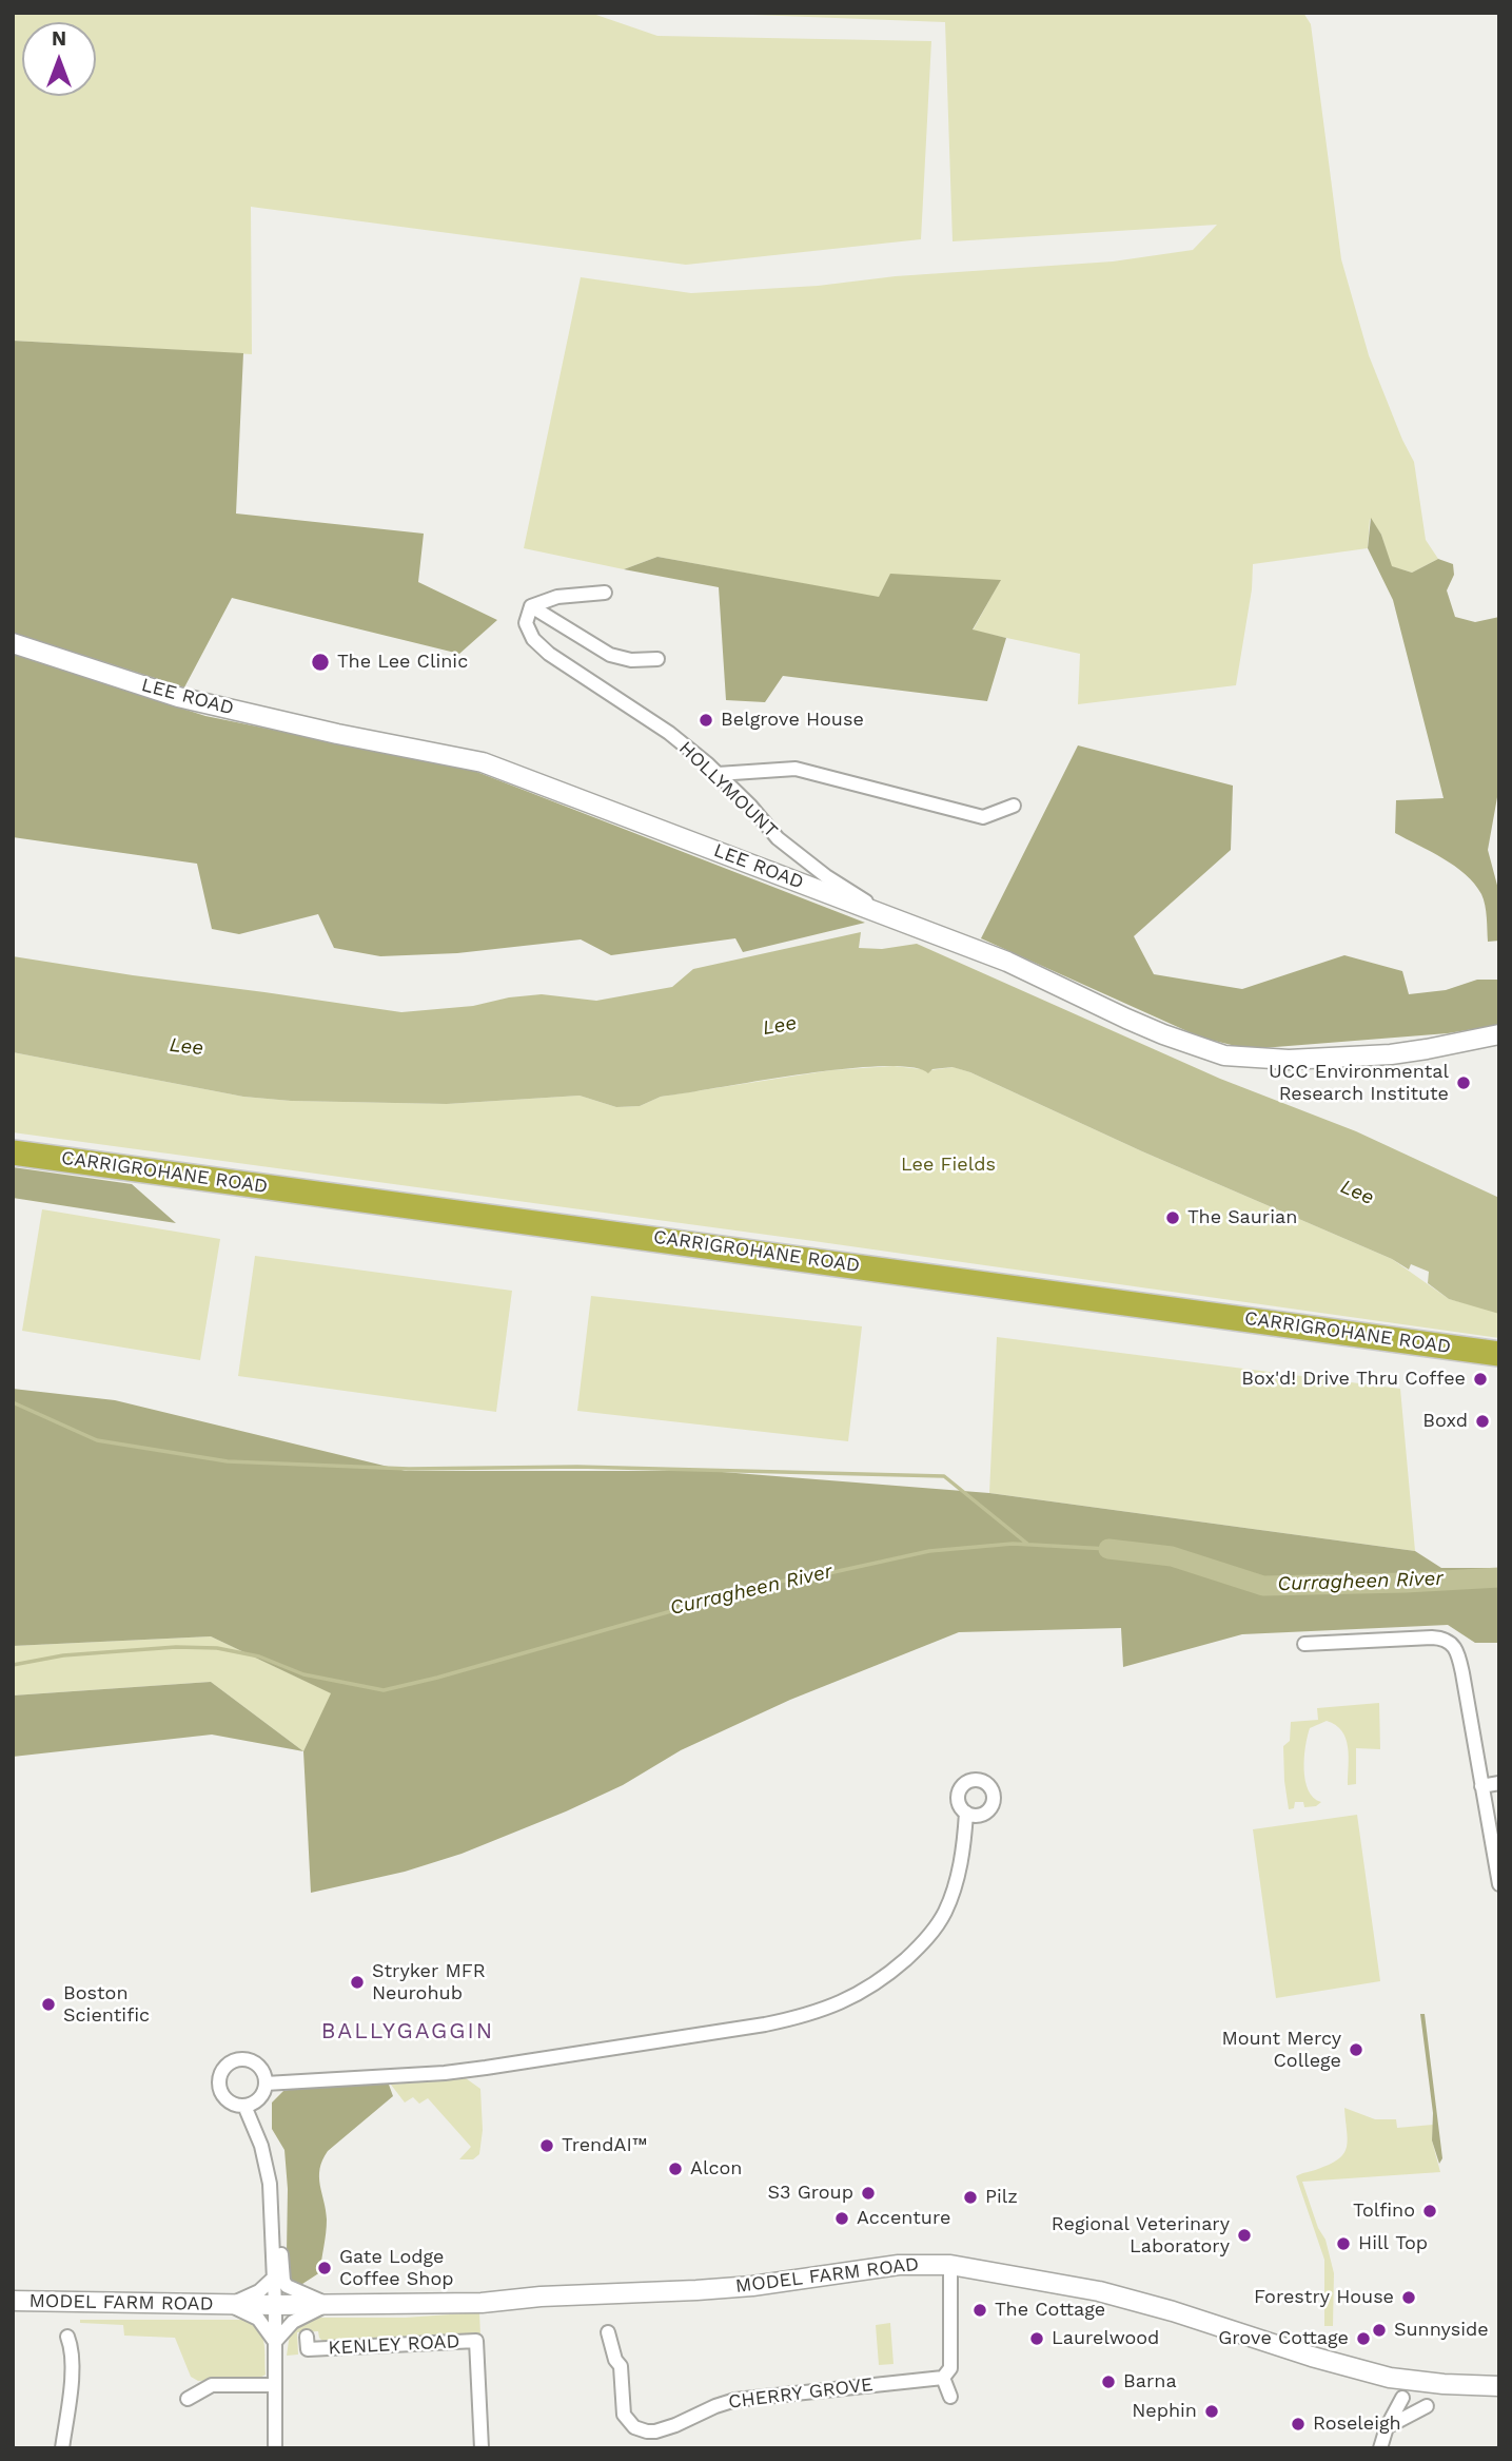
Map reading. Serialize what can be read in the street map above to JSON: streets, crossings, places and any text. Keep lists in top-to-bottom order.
{
  "streets": {
    "highway": ["CARRIGROHANE ROAD"],
    "street": [
      "LEE ROAD",
      "HOLLYMOUNT",
      "MODEL FARM ROAD",
      "KENLEY ROAD",
      "CHERRY GROVE"
    ]
  },
  "crossings": [
    ["LEE ROAD", "HOLLYMOUNT"]
  ],
  "districts": ["BALLYGAGGIN"],
  "water": ["Lee", "Curragheen River"],
  "parks": ["Lee Fields"],
  "places": [
    "The Lee Clinic",
    "Belgrove House",
    "UCC Environmental Research Institute",
    "The Saurian",
    "Box'd! Drive Thru Coffee",
    "Boxd",
    "Stryker MFR Neurohub",
    "Boston Scientific",
    "Mount Mercy College",
    "TrendAI™",
    "Alcon",
    "S3 Group",
    "Pilz",
    "Tolfino",
    "Accenture",
    "Regional Veterinary Laboratory",
    "Hill Top",
    "Gate Lodge Coffee Shop",
    "Forestry House",
    "The Cottage",
    "Sunnyside",
    "Laurelwood",
    "Grove Cottage",
    "Barna",
    "Nephin",
    "Roseleigh"
  ],
  "north": "top"
}
